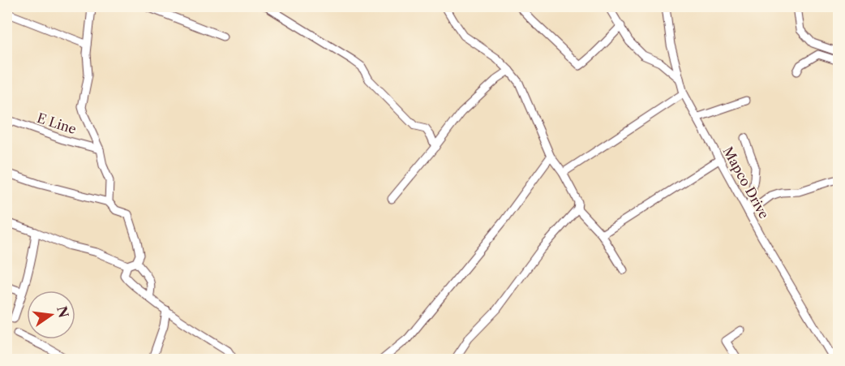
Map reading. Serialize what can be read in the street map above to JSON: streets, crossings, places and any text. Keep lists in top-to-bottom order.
{
  "streets": {
    "street": ["E Line", "Mapco Drive"]
  },
  "north": "right"
}
